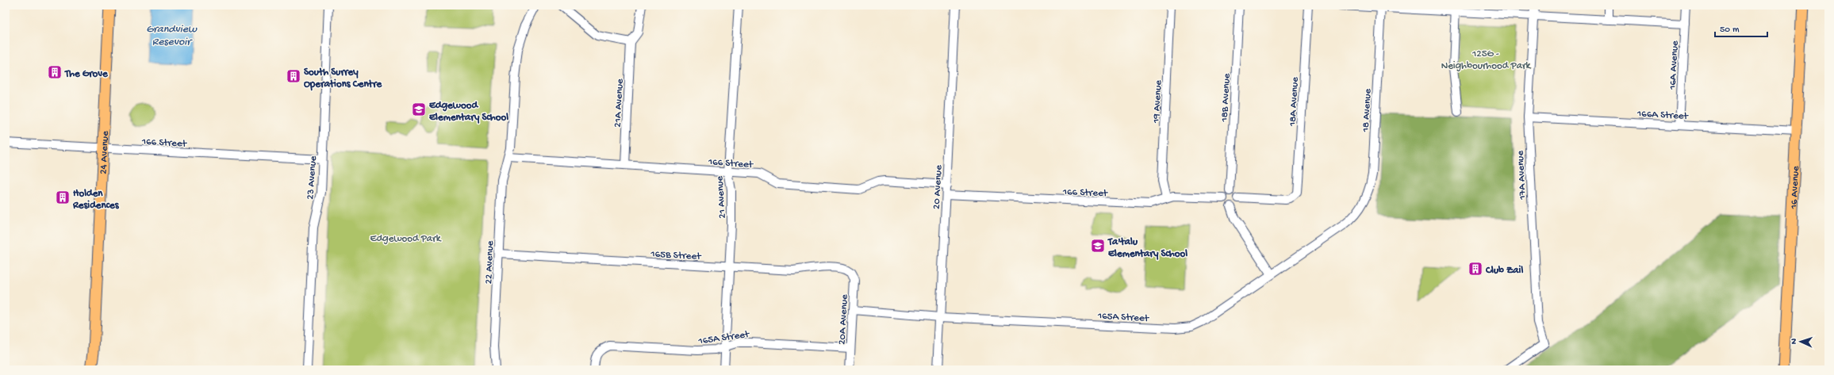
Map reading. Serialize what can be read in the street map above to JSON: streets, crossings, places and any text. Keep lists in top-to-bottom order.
{
  "streets": {
    "main road": ["24 Avenue", "16 Avenue"],
    "street": [
      "16A Avenue",
      "18B Avenue",
      "19 Avenue",
      "18A Avenue",
      "21A Avenue",
      "18 Avenue",
      "166A Street",
      "166 Street",
      "17A Avenue",
      "23 Avenue",
      "20 Avenue",
      "21 Avenue",
      "165B Street",
      "22 Avenue",
      "165A Street",
      "20A Avenue"
    ]
  },
  "crossings": [
    ["16A Avenue", "166A Street"],
    ["18B Avenue", "18A Avenue"],
    ["18B Avenue", "166 Street"],
    ["19 Avenue", "166 Street"],
    ["18A Avenue", "166 Street"],
    ["21A Avenue", "166 Street"],
    ["18 Avenue", "165A Street"],
    ["166A Street", "17A Avenue"],
    ["166A Street", "16 Avenue"],
    ["166 Street", "24 Avenue"],
    ["166 Street", "23 Avenue"],
    ["166 Street", "20 Avenue"],
    ["166 Street", "21 Avenue"],
    ["166 Street", "22 Avenue"],
    ["20 Avenue", "165A Street"],
    ["21 Avenue", "165B Street"],
    ["21 Avenue", "165A Street"],
    ["165B Street", "22 Avenue"],
    ["165B Street", "20A Avenue"],
    ["165A Street", "20A Avenue"]
  ],
  "water": ["Grandview Resevoir"],
  "parks": ["125G - Neighbourhood Park", "Edgewood Park"],
  "places": {
    "building": [
      "The Grove",
      "South Surrey Operations Centre",
      "Holden Residences",
      "Club Zail"
    ],
    "school or university": ["Edgewood Elementary School", "Ta'talu Elementary School"]
  },
  "scale_bar": "50 m",
  "north": "left"
}
